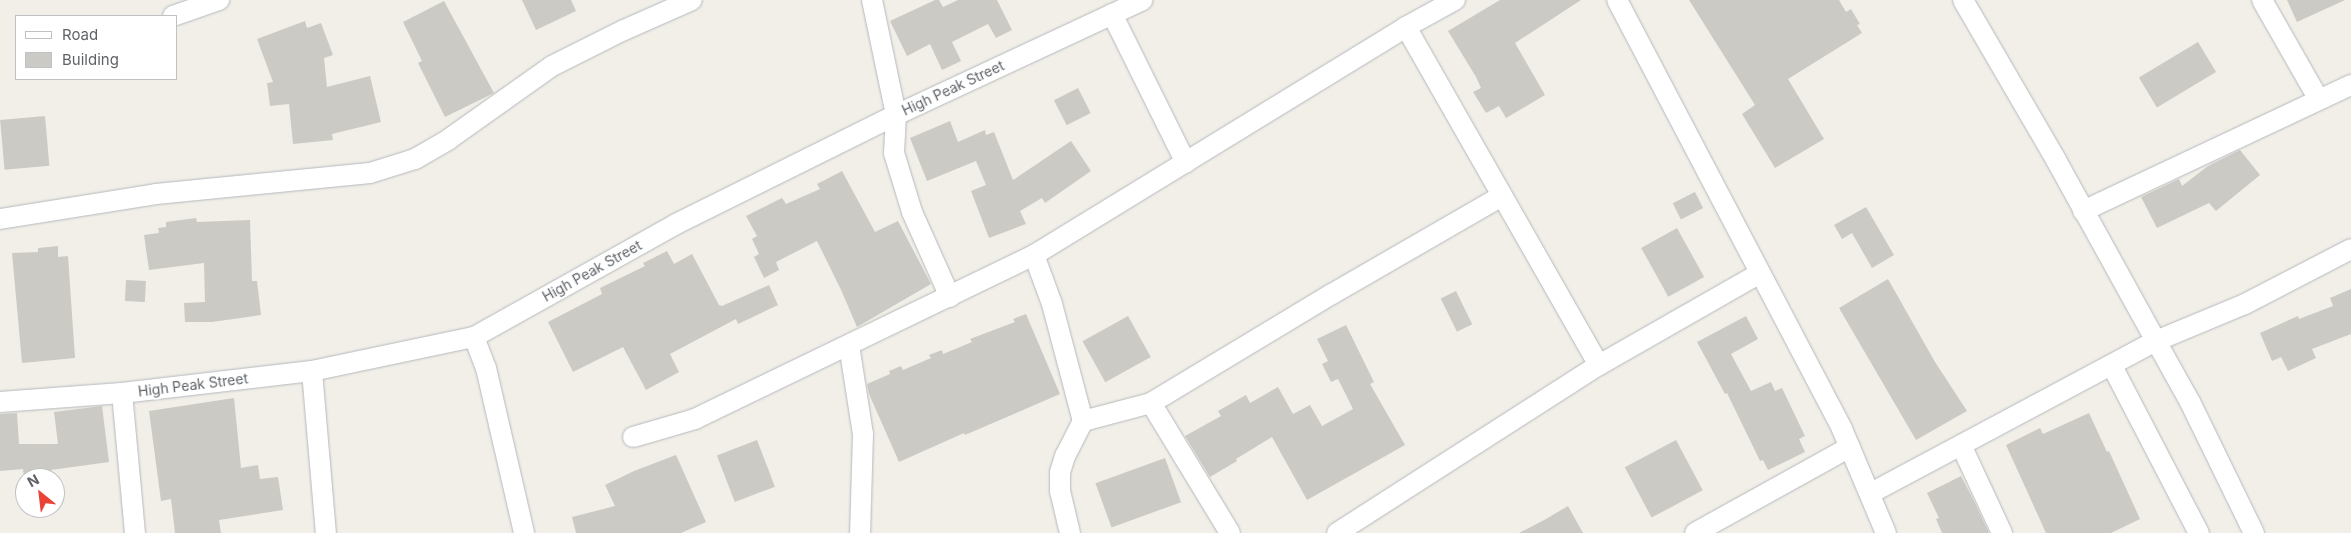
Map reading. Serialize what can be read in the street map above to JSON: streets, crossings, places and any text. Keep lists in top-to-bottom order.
{
  "streets": {
    "street": ["High Peak Street"]
  },
  "legend": ["Road", "Building"],
  "north": "top left"
}
